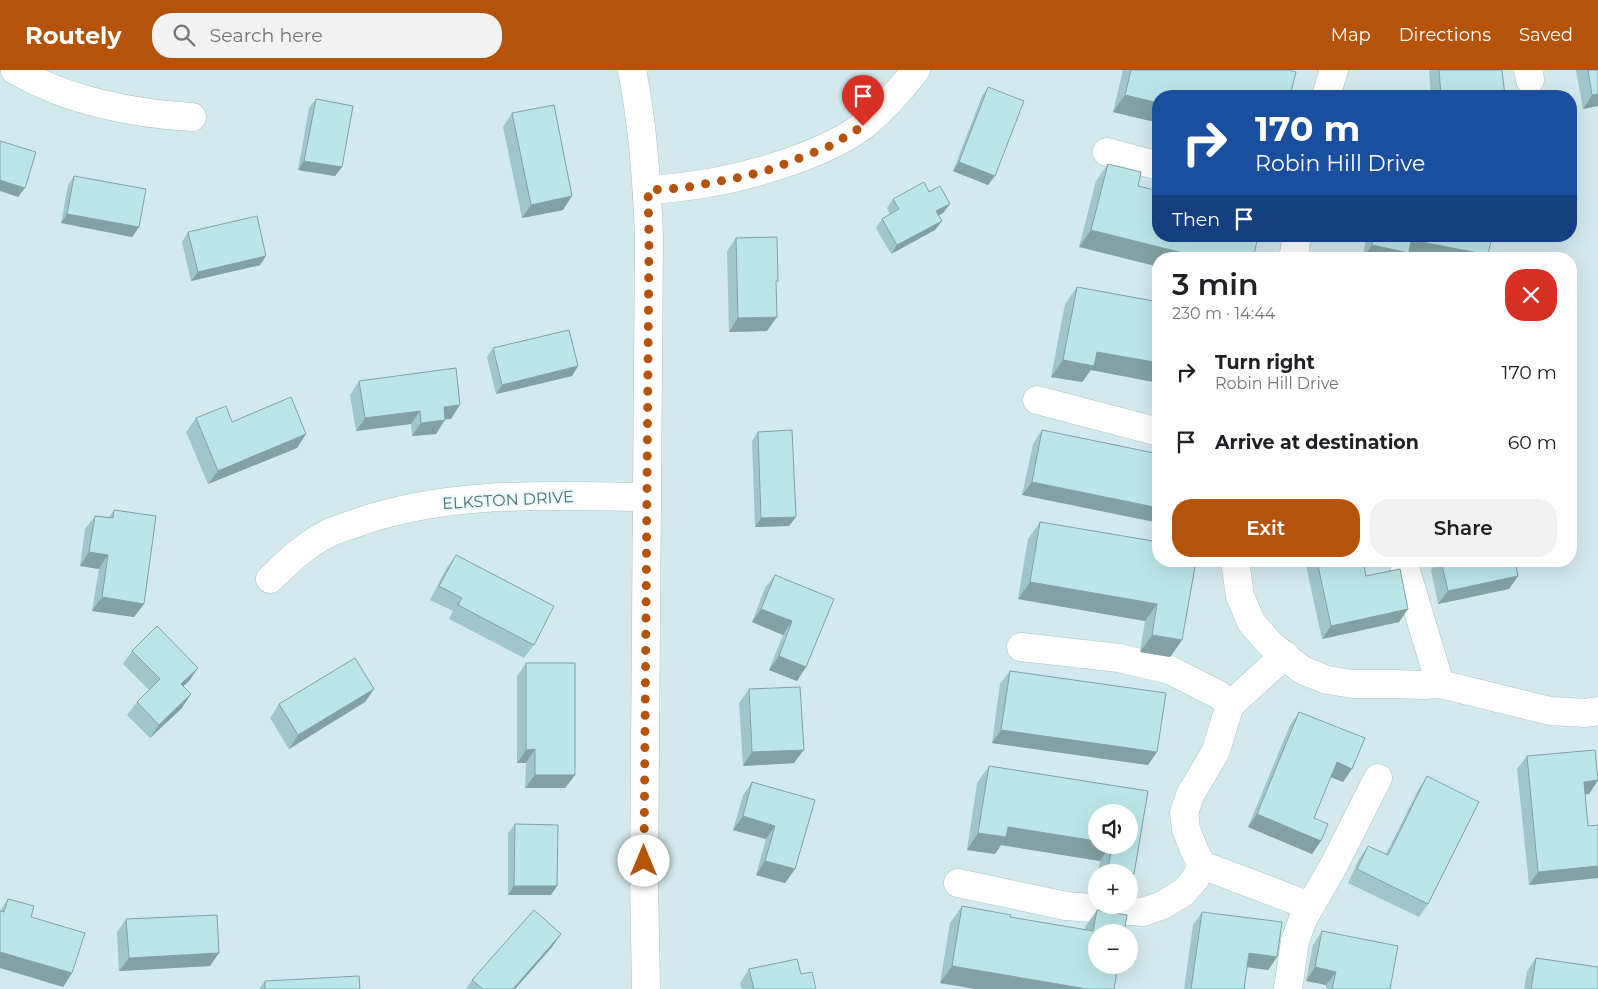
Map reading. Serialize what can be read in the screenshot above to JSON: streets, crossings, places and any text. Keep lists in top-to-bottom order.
{
  "streets": {
    "street": ["ELKSTON DRIVE"]
  },
  "page": {
    "header": "Routely",
    "search": "Search here",
    "nav": ["Map", "Directions", "Saved"],
    "turn": ["170 m", "Robin Hill Drive"],
    "then": "Then",
    "heading": ["3 min", "230 m · 14:44"],
    "list": [
      {
        "name": "Turn right",
        "note": "Robin Hill Drive",
        "value": "170 m"
      },
      {
        "name": "Arrive at destination",
        "value": "60 m"
      }
    ],
    "buttons": ["Exit", "Share"],
    "map_buttons": ["+", "−"]
  }
}
